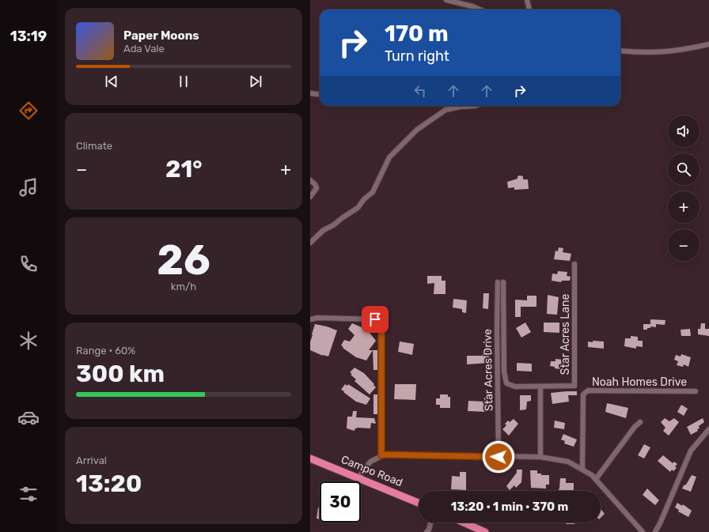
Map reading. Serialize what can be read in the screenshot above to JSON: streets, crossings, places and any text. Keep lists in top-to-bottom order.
{
  "streets": {
    "highway": ["Campo Road"],
    "street": ["Star Acres Lane", "Star Acres Drive", "Noah Homes Drive"]
  },
  "crossings": [
    ["Star Acres Lane", "Star Acres Drive"]
  ],
  "page": {
    "tabs": "13:19",
    "turn": ["170 m", "Turn right"],
    "song": ["Paper Moons", "Ada Vale"],
    "tile": [
      "Climate",
      ["26", "km/h"],
      ["Range · 60%", "300 km"],
      ["Arrival", "13:20"]
    ],
    "map_buttons": ["+", "−"],
    "heat": ["−", "21°", "+"],
    "limit": "30",
    "trip": "13:20 · 1 min · 370 m"
  }
}
